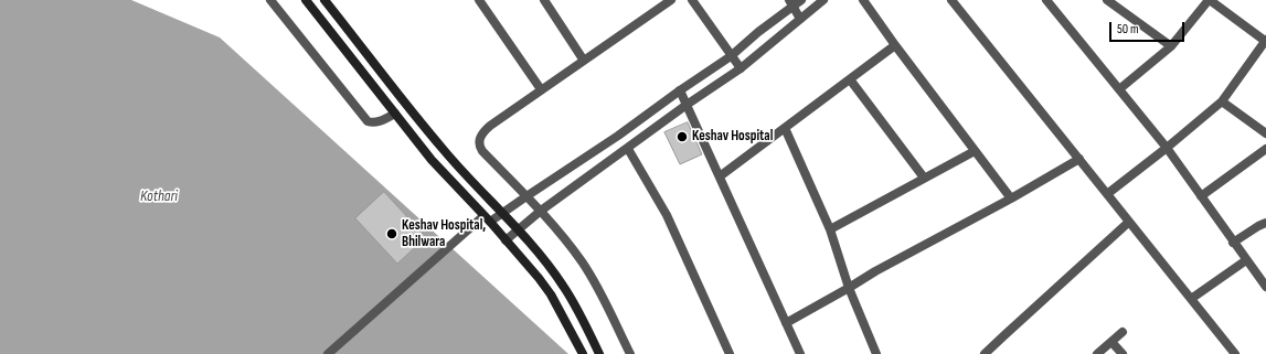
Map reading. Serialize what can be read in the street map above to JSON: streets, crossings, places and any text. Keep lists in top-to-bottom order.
{
  "water": ["Kothari"],
  "places": ["Keshav Hospital", "Keshav Hospital, Bhilwara"],
  "scale_bar": "50 m"
}
